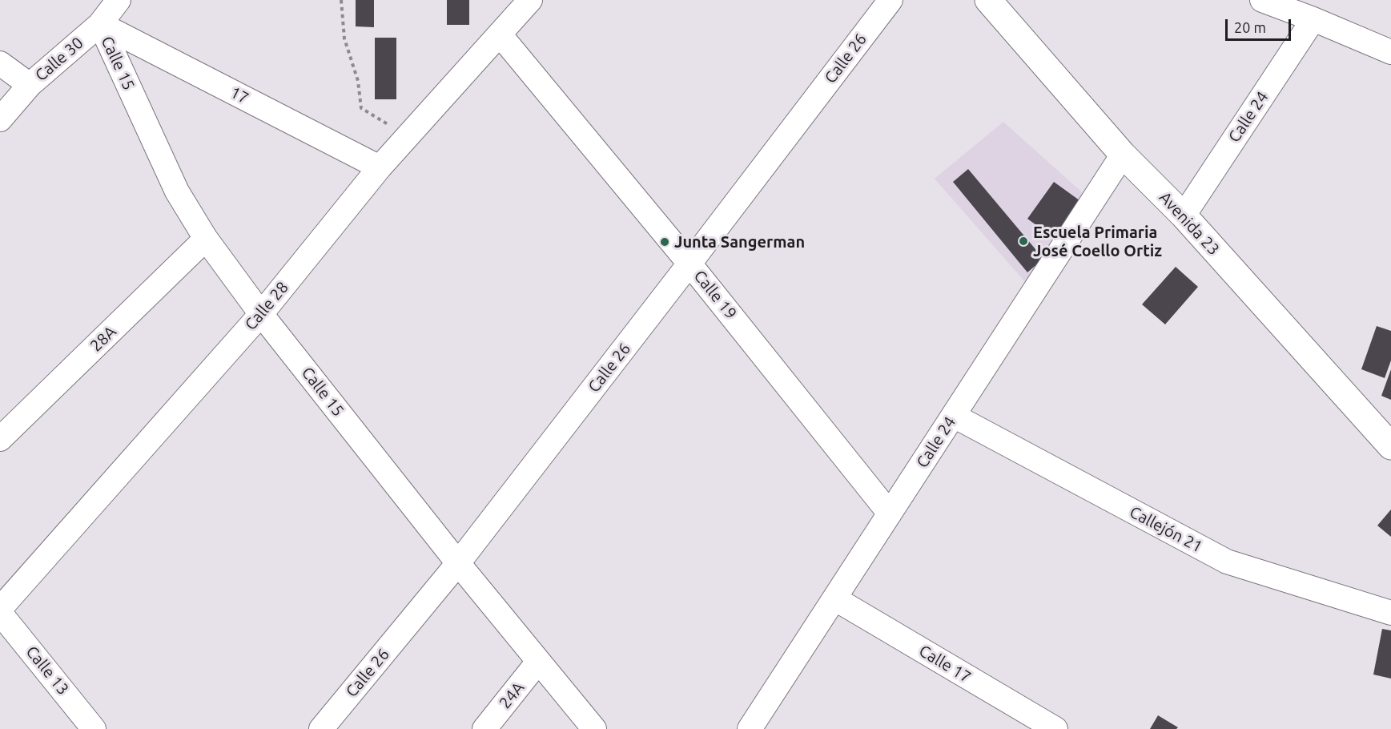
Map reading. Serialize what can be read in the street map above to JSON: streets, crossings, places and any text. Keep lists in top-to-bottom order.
{
  "streets": {
    "main road": ["Avenida 23"],
    "street": [
      "Calle 26",
      "Calle 30",
      "Calle 15",
      "17",
      "Calle 24",
      "Calle 19",
      "Calle 28",
      "28A",
      "Callejón 21",
      "Calle 17",
      "Calle 13",
      "24A"
    ]
  },
  "crossings": [
    ["Calle 26", "Calle 15"],
    ["Calle 26", "Calle 19"],
    ["Calle 30", "Calle 15"],
    ["Calle 30", "17"],
    ["Calle 15", "17"],
    ["Calle 15", "Calle 28"],
    ["Calle 15", "28A"],
    ["Calle 15", "24A"],
    ["17", "Calle 28"],
    ["Calle 24", "Avenida 23"],
    ["Calle 24", "Calle 19"],
    ["Calle 24", "Callejón 21"],
    ["Calle 24", "Calle 17"],
    ["Calle 19", "Calle 28"]
  ],
  "places": ["Escuela Primaria José Coello Ortiz", "Junta Sangerman"],
  "scale_bar": "20 m"
}
